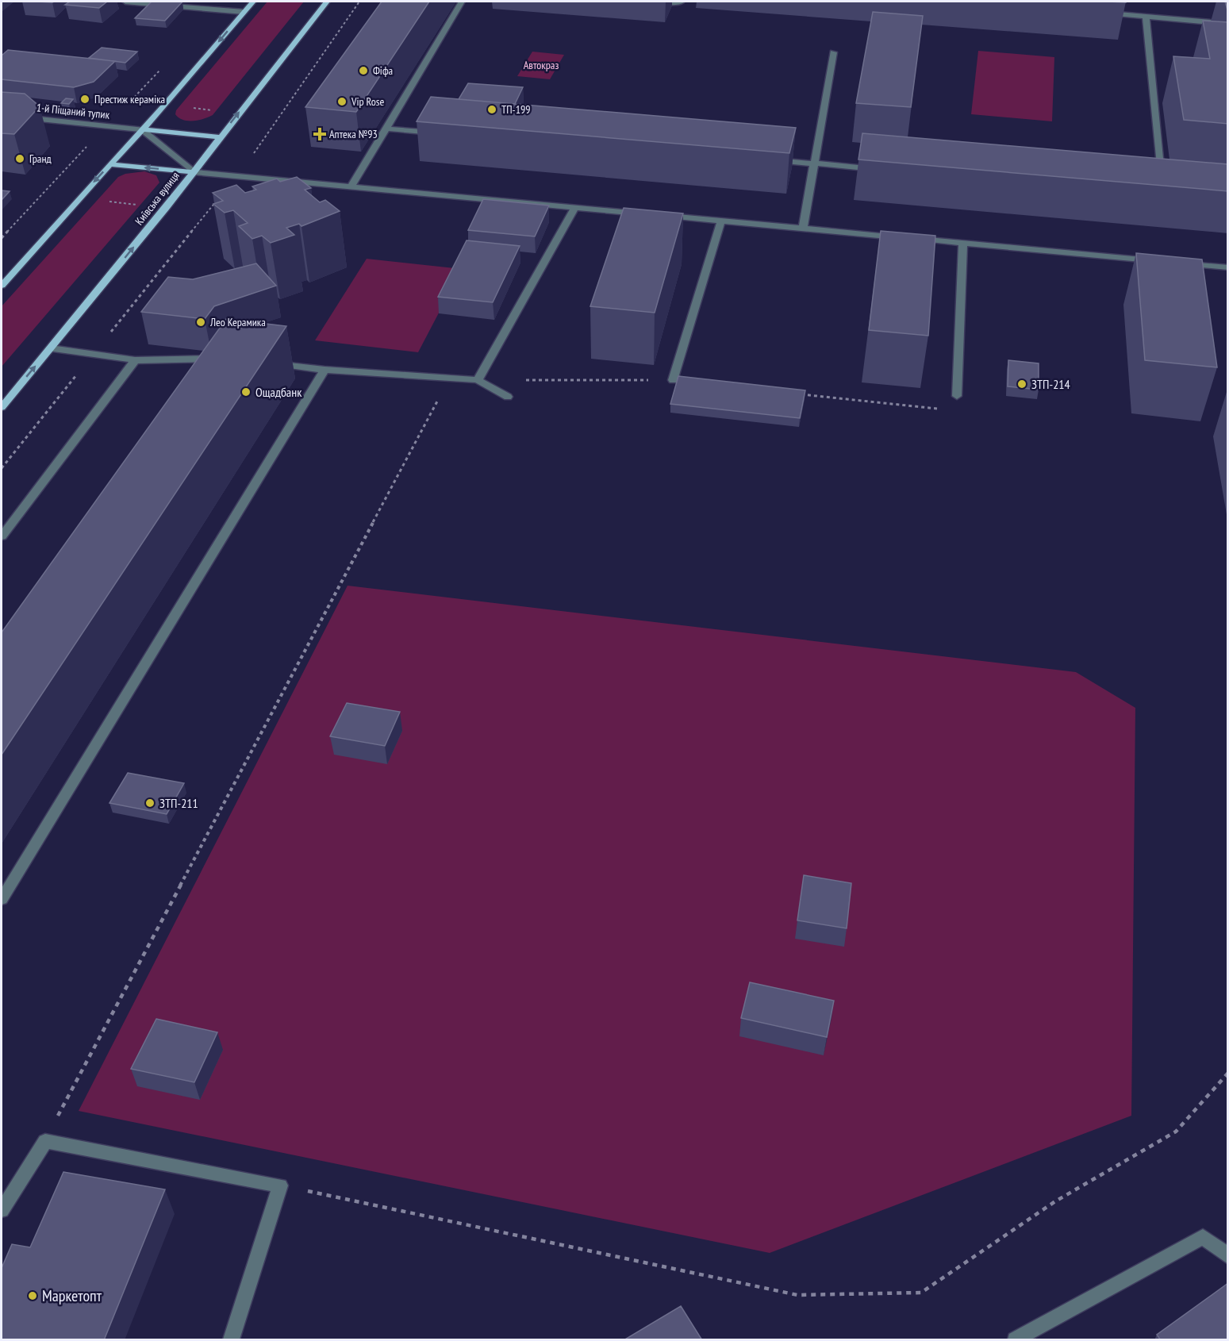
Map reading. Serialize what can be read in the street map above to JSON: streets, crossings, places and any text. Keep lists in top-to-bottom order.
{
  "streets": {
    "main road": ["Київська вулиця"],
    "street": ["1-й Піщаний тупик"]
  },
  "parks": ["Автокраз"],
  "places": {
    "other": [
      "Фiфа",
      "Престиж кераміка",
      "Vip Rose",
      "ТП-199",
      "Гранд",
      "Лео Керамика",
      "ЗТП-214",
      "Ощадбанк",
      "ЗТП-211",
      "Маркетопт"
    ],
    "health": ["Аптека №93"]
  }
}
